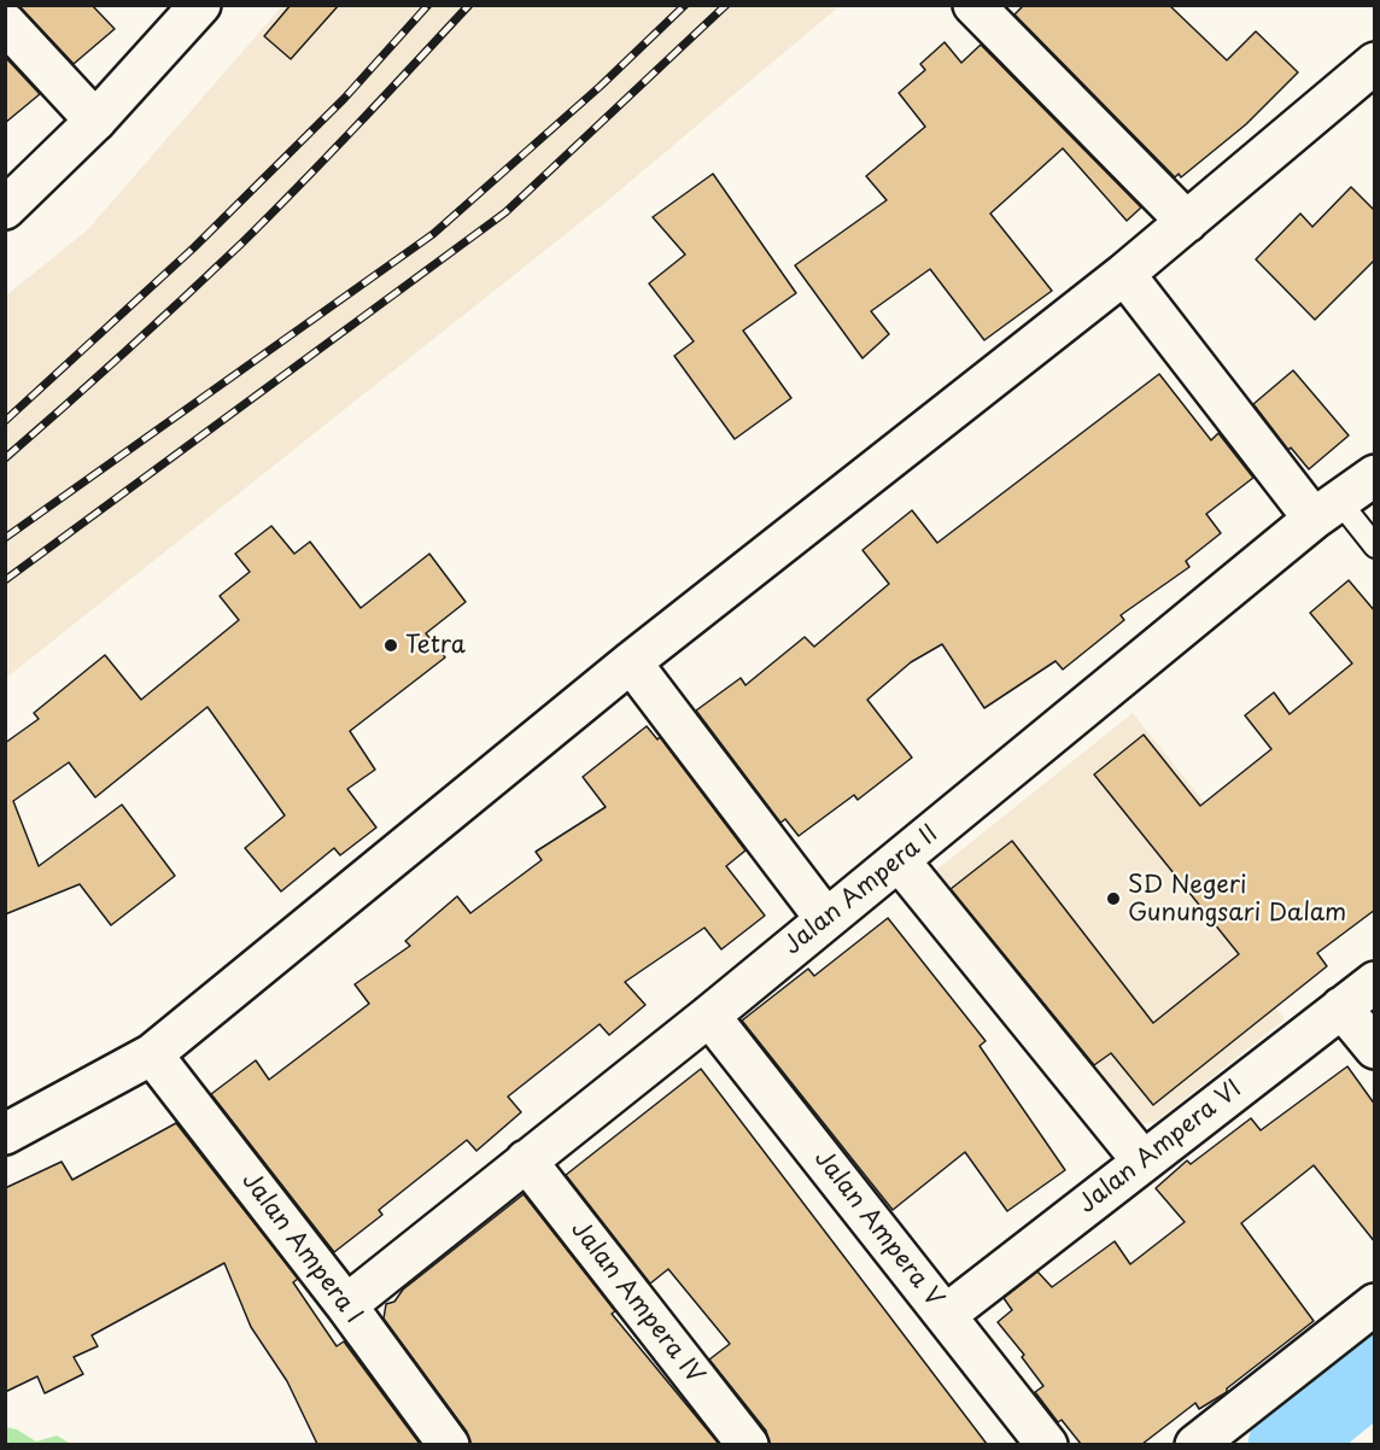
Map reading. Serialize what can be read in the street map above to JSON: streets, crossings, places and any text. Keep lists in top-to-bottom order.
{
  "streets": {
    "street": [
      "Jalan Ampera II",
      "Jalan Ampera VI",
      "Jalan Ampera V",
      "Jalan Ampera I",
      "Jalan Ampera IV"
    ]
  },
  "crossings": [
    ["Jalan Ampera II", "Jalan Ampera V"],
    ["Jalan Ampera II", "Jalan Ampera I"],
    ["Jalan Ampera II", "Jalan Ampera IV"],
    ["Jalan Ampera VI", "Jalan Ampera V"]
  ],
  "places": ["Tetra", "SD Negeri Gunungsari Dalam"]
}
